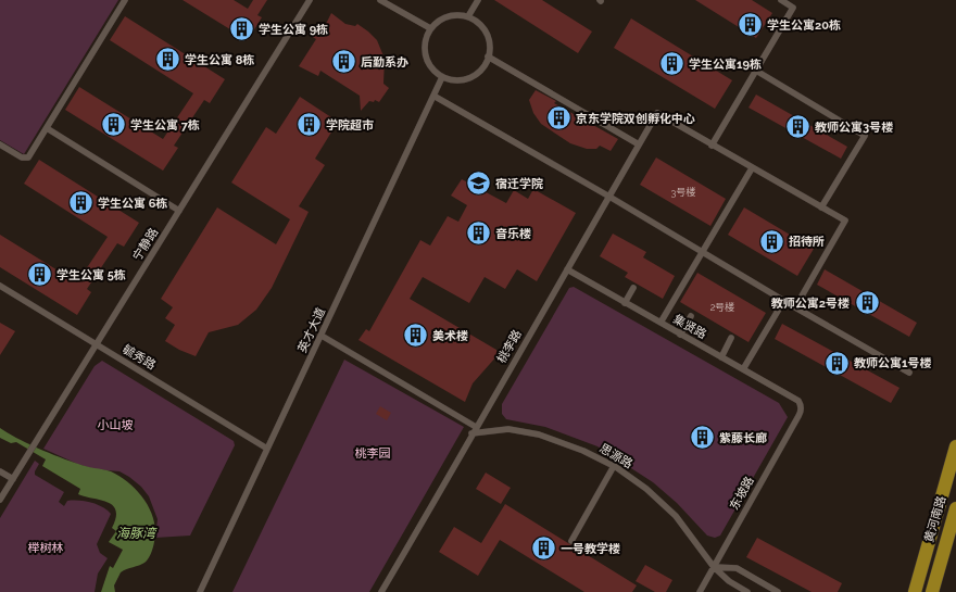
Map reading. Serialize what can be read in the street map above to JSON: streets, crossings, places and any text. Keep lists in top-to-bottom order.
{
  "streets": {
    "main road": ["黄河南路"],
    "lane": [
      "宁静路",
      "集贤路",
      "英才大道",
      "桃李路",
      "毓秀路",
      "思源路",
      "东坡路"
    ]
  },
  "crossings": [
    ["宁静路", "毓秀路"],
    ["集贤路", "桃李路"],
    ["集贤路", "东坡路"],
    ["英才大道", "毓秀路"],
    ["桃李路", "思源路"],
    ["思源路", "东坡路"]
  ],
  "water": ["海豚湾"],
  "parks": ["小山坡", "桃李园", "榉树林"],
  "places": {
    "building": [
      "学生公寓20栋",
      "学生公寓 9栋",
      "学生公寓 8栋",
      "后勤系办",
      "学生公寓19栋",
      "京东学院双创孵化中心",
      "学生公寓 7栋",
      "学院超市",
      "教师公寓3号楼",
      "学生公寓 6栋",
      "音乐楼",
      "招待所",
      "学生公寓 5栋",
      "教师公寓2号楼",
      "美术楼",
      "教师公寓1号楼",
      "紫藤长廊",
      "一号教学楼"
    ],
    "school or university": ["宿迁学院"]
  },
  "house_numbers": ["3号楼", "2号楼"]
}
